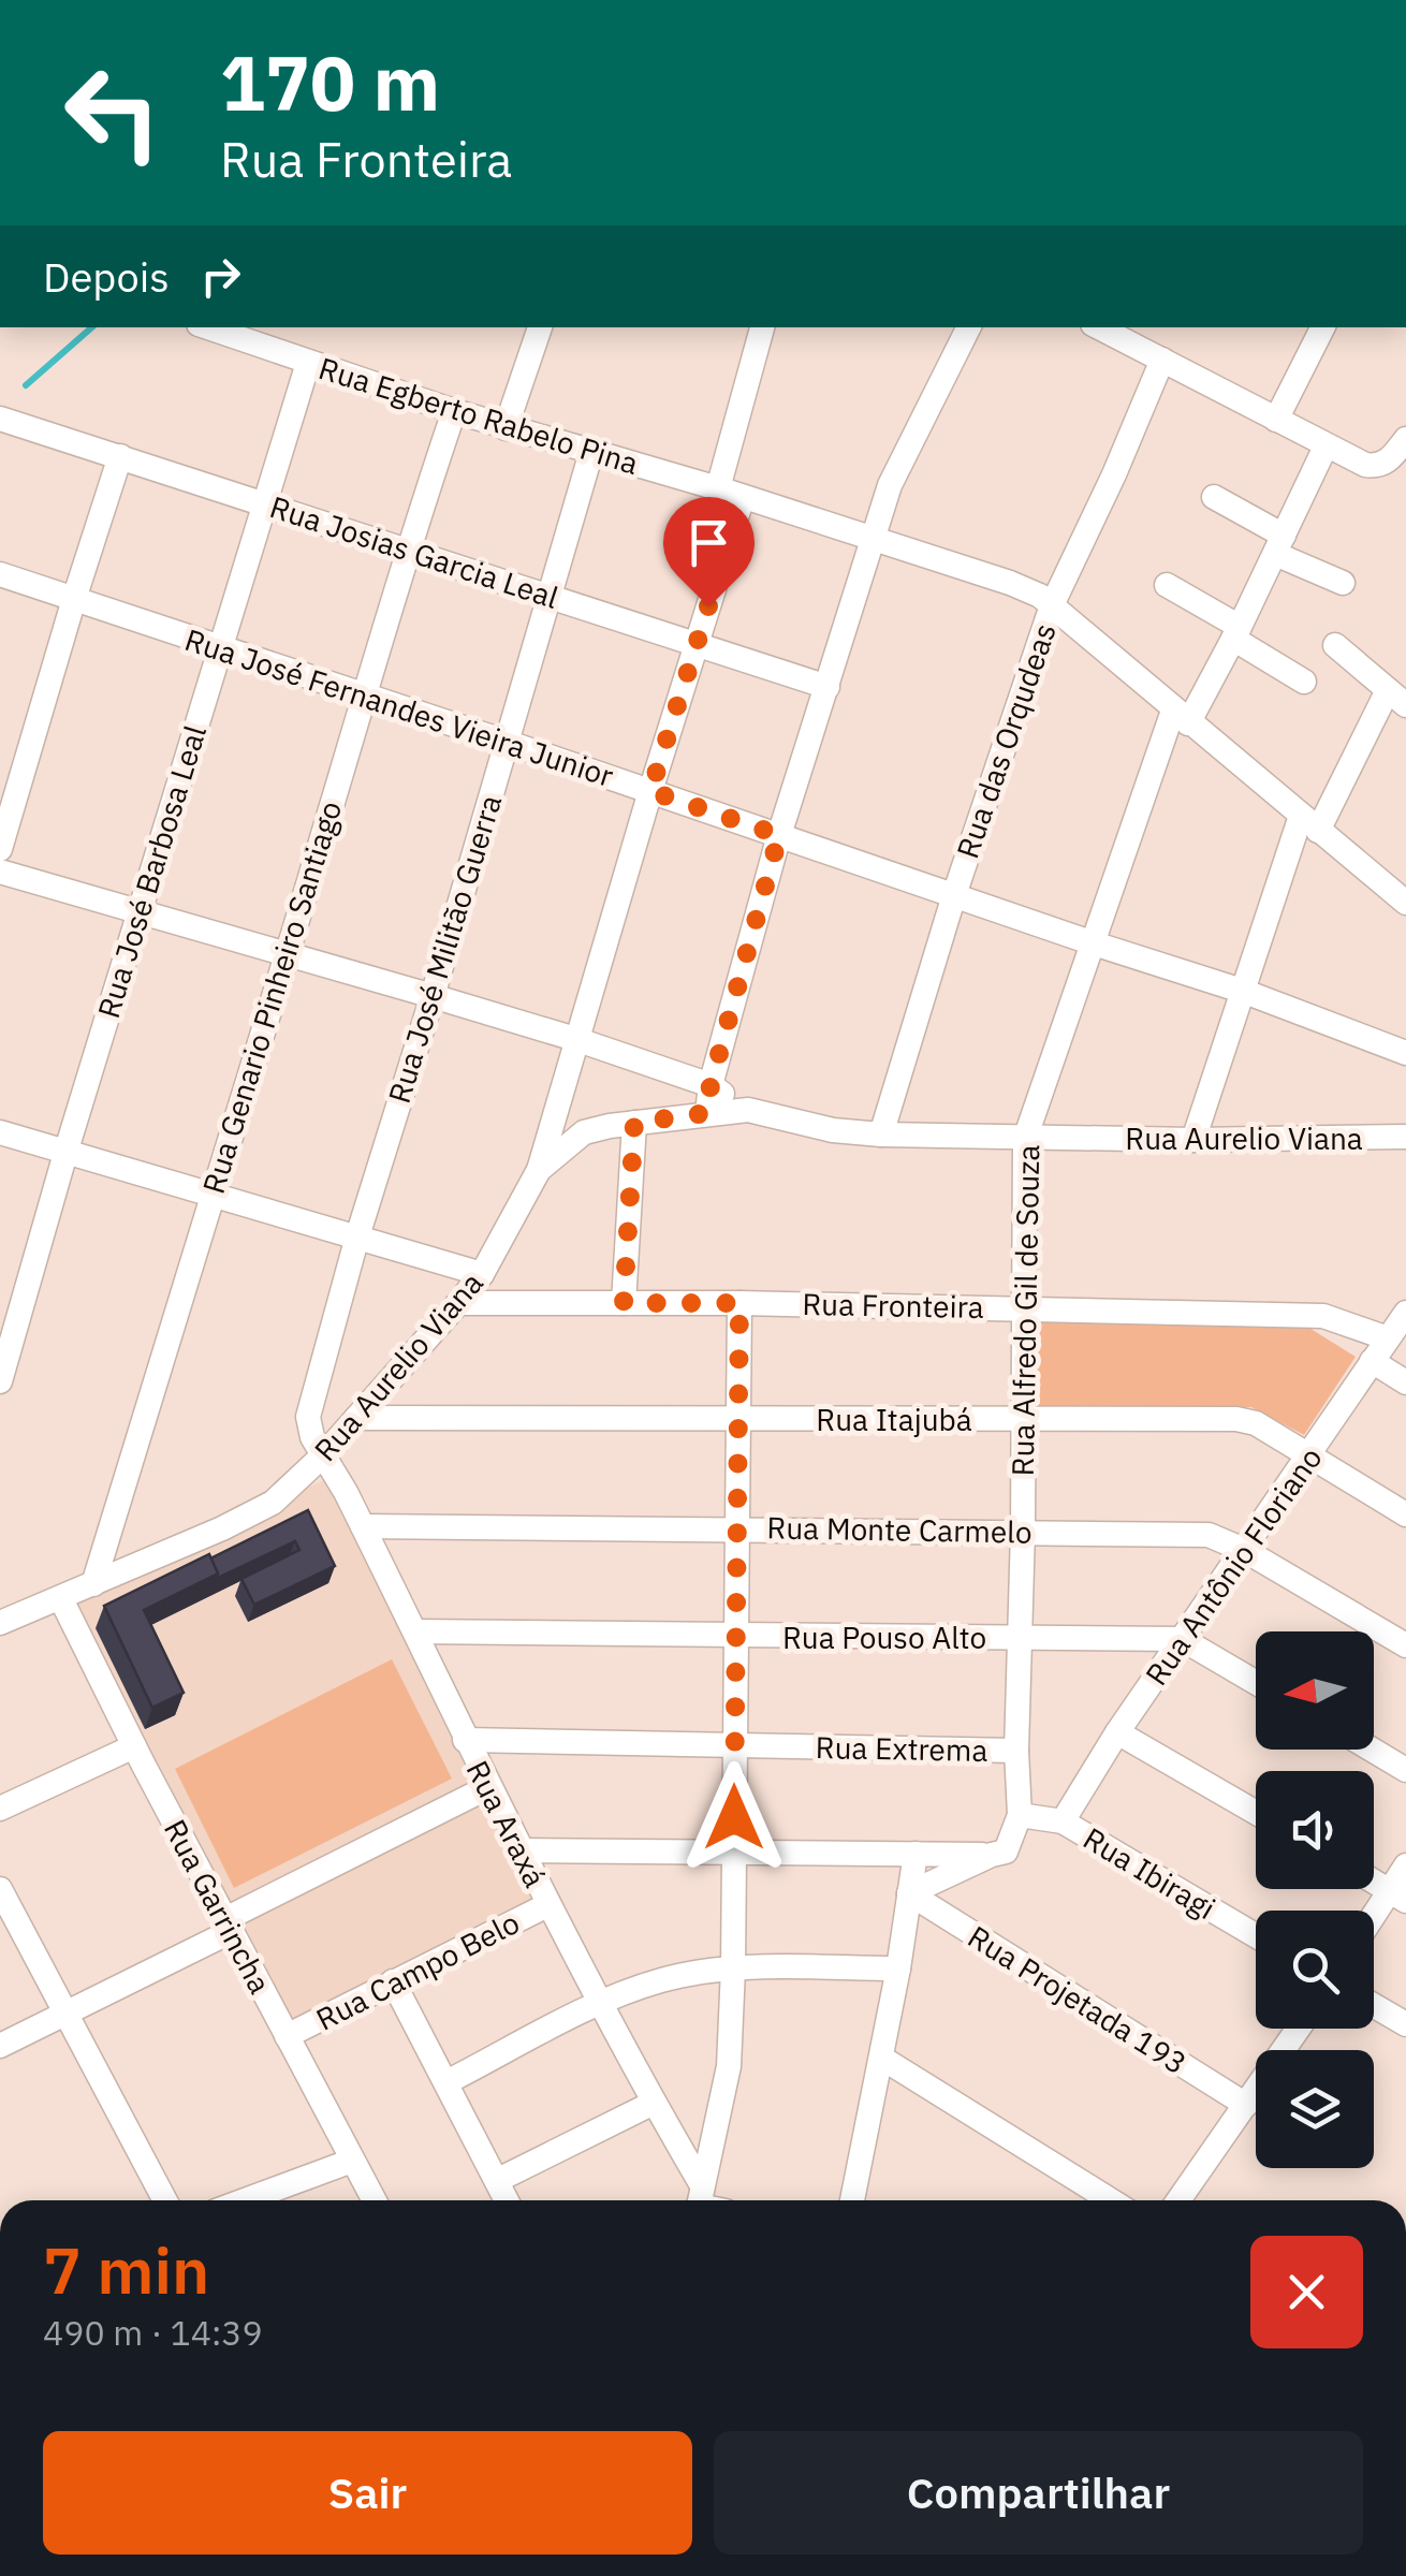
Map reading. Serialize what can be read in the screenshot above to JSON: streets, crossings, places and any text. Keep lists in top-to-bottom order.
{
  "streets": {
    "street": [
      "Rua Egberto Rabelo Pina",
      "Rua Josias Garcia Leal",
      "Rua José Fernandes Vieira Junior",
      "Rua das Orqudeas",
      "Rua José Barbosa Leal",
      "Rua José Militão Guerra",
      "Rua Genario Pinheiro Santiago",
      "Rua Aurelio Viana",
      "Rua Fronteira",
      "Rua Alfredo Gil de Souza",
      "Rua Itajubá",
      "Rua Monte Carmelo",
      "Rua Antônio Floriano",
      "Rua Pouso Alto",
      "Rua Extrema",
      "Rua Araxá",
      "Rua Ibiragi",
      "Rua Garrincha",
      "Rua Campo Belo",
      "Rua Projetada 193"
    ]
  },
  "crossings": [
    ["Rua Egberto Rabelo Pina", "Rua das Orqudeas"],
    ["Rua Egberto Rabelo Pina", "Rua José Barbosa Leal"],
    ["Rua Egberto Rabelo Pina", "Rua José Militão Guerra"],
    ["Rua Egberto Rabelo Pina", "Rua Genario Pinheiro Santiago"],
    ["Rua Egberto Rabelo Pina", "Rua Alfredo Gil de Souza"],
    ["Rua Josias Garcia Leal", "Rua José Barbosa Leal"],
    ["Rua Josias Garcia Leal", "Rua José Militão Guerra"],
    ["Rua Josias Garcia Leal", "Rua Genario Pinheiro Santiago"],
    ["Rua José Fernandes Vieira Junior", "Rua das Orqudeas"],
    ["Rua José Fernandes Vieira Junior", "Rua José Barbosa Leal"],
    ["Rua José Fernandes Vieira Junior", "Rua José Militão Guerra"],
    ["Rua José Fernandes Vieira Junior", "Rua Genario Pinheiro Santiago"],
    ["Rua José Fernandes Vieira Junior", "Rua Alfredo Gil de Souza"],
    ["Rua das Orqudeas", "Rua Aurelio Viana"],
    ["Rua José Militão Guerra", "Rua Aurelio Viana"],
    ["Rua José Militão Guerra", "Rua Araxá"],
    ["Rua Genario Pinheiro Santiago", "Rua Aurelio Viana"],
    ["Rua Aurelio Viana", "Rua Fronteira"],
    ["Rua Aurelio Viana", "Rua Alfredo Gil de Souza"],
    ["Rua Aurelio Viana", "Rua Itajubá"],
    ["Rua Aurelio Viana", "Rua Araxá"],
    ["Rua Aurelio Viana", "Rua Garrincha"],
    ["Rua Fronteira", "Rua Alfredo Gil de Souza"],
    ["Rua Fronteira", "Rua Antônio Floriano"],
    ["Rua Alfredo Gil de Souza", "Rua Itajubá"],
    ["Rua Alfredo Gil de Souza", "Rua Monte Carmelo"],
    ["Rua Alfredo Gil de Souza", "Rua Pouso Alto"],
    ["Rua Alfredo Gil de Souza", "Rua Extrema"],
    ["Rua Alfredo Gil de Souza", "Rua Ibiragi"],
    ["Rua Itajubá", "Rua Antônio Floriano"],
    ["Rua Monte Carmelo", "Rua Antônio Floriano"],
    ["Rua Monte Carmelo", "Rua Araxá"],
    ["Rua Antônio Floriano", "Rua Pouso Alto"],
    ["Rua Antônio Floriano", "Rua Ibiragi"],
    ["Rua Pouso Alto", "Rua Araxá"],
    ["Rua Extrema", "Rua Araxá"],
    ["Rua Araxá", "Rua Campo Belo"],
    ["Rua Garrincha", "Rua Campo Belo"]
  ],
  "north": "left",
  "page": {
    "turn": ["170 m", "Rua Fronteira"],
    "then": "Depois",
    "heading": ["7 min", "490 m · 14:39"],
    "buttons": ["Sair", "Compartilhar"]
  }
}
